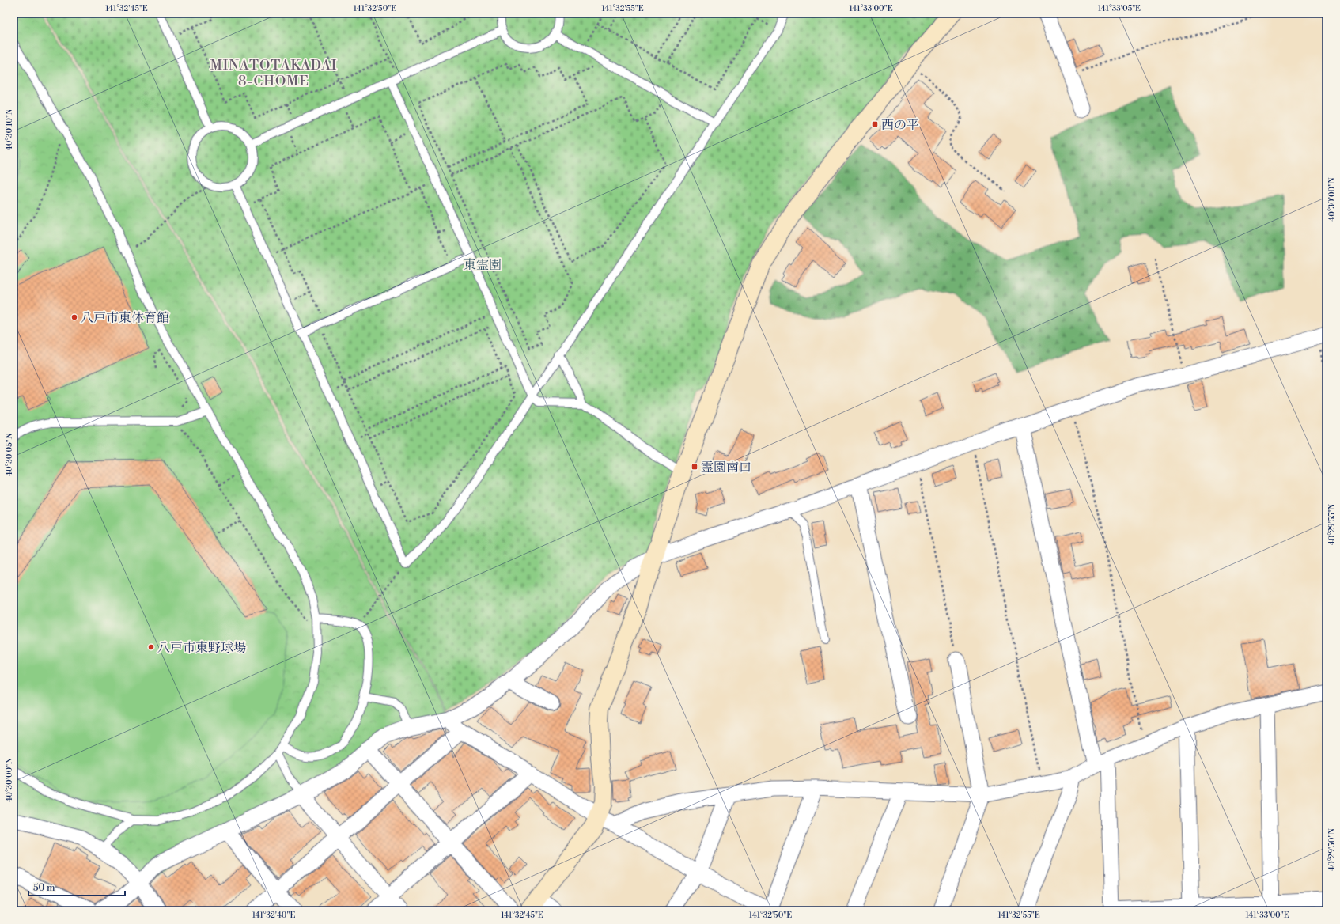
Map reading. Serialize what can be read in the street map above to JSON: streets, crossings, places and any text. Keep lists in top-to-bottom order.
{
  "districts": ["MINATOTAKADAI 8-CHOME"],
  "parks": ["東霊園"],
  "places": {
    "transit": ["西の平", "霊園南口"],
    "other": ["八戸市東体育館", "八戸市東野球場"]
  },
  "scale_bar": "50 m",
  "coordinates": [
    "141°32'45\"E",
    "141°32'50\"E",
    "141°32'55\"E",
    "141°33'00\"E",
    "141°33'05\"E",
    "40°30'10\"N",
    "40°30'00\"N",
    "40°30'05\"N",
    "40°29'55\"N",
    "40°29'50\"N",
    "141°32'40\"E"
  ]
}
